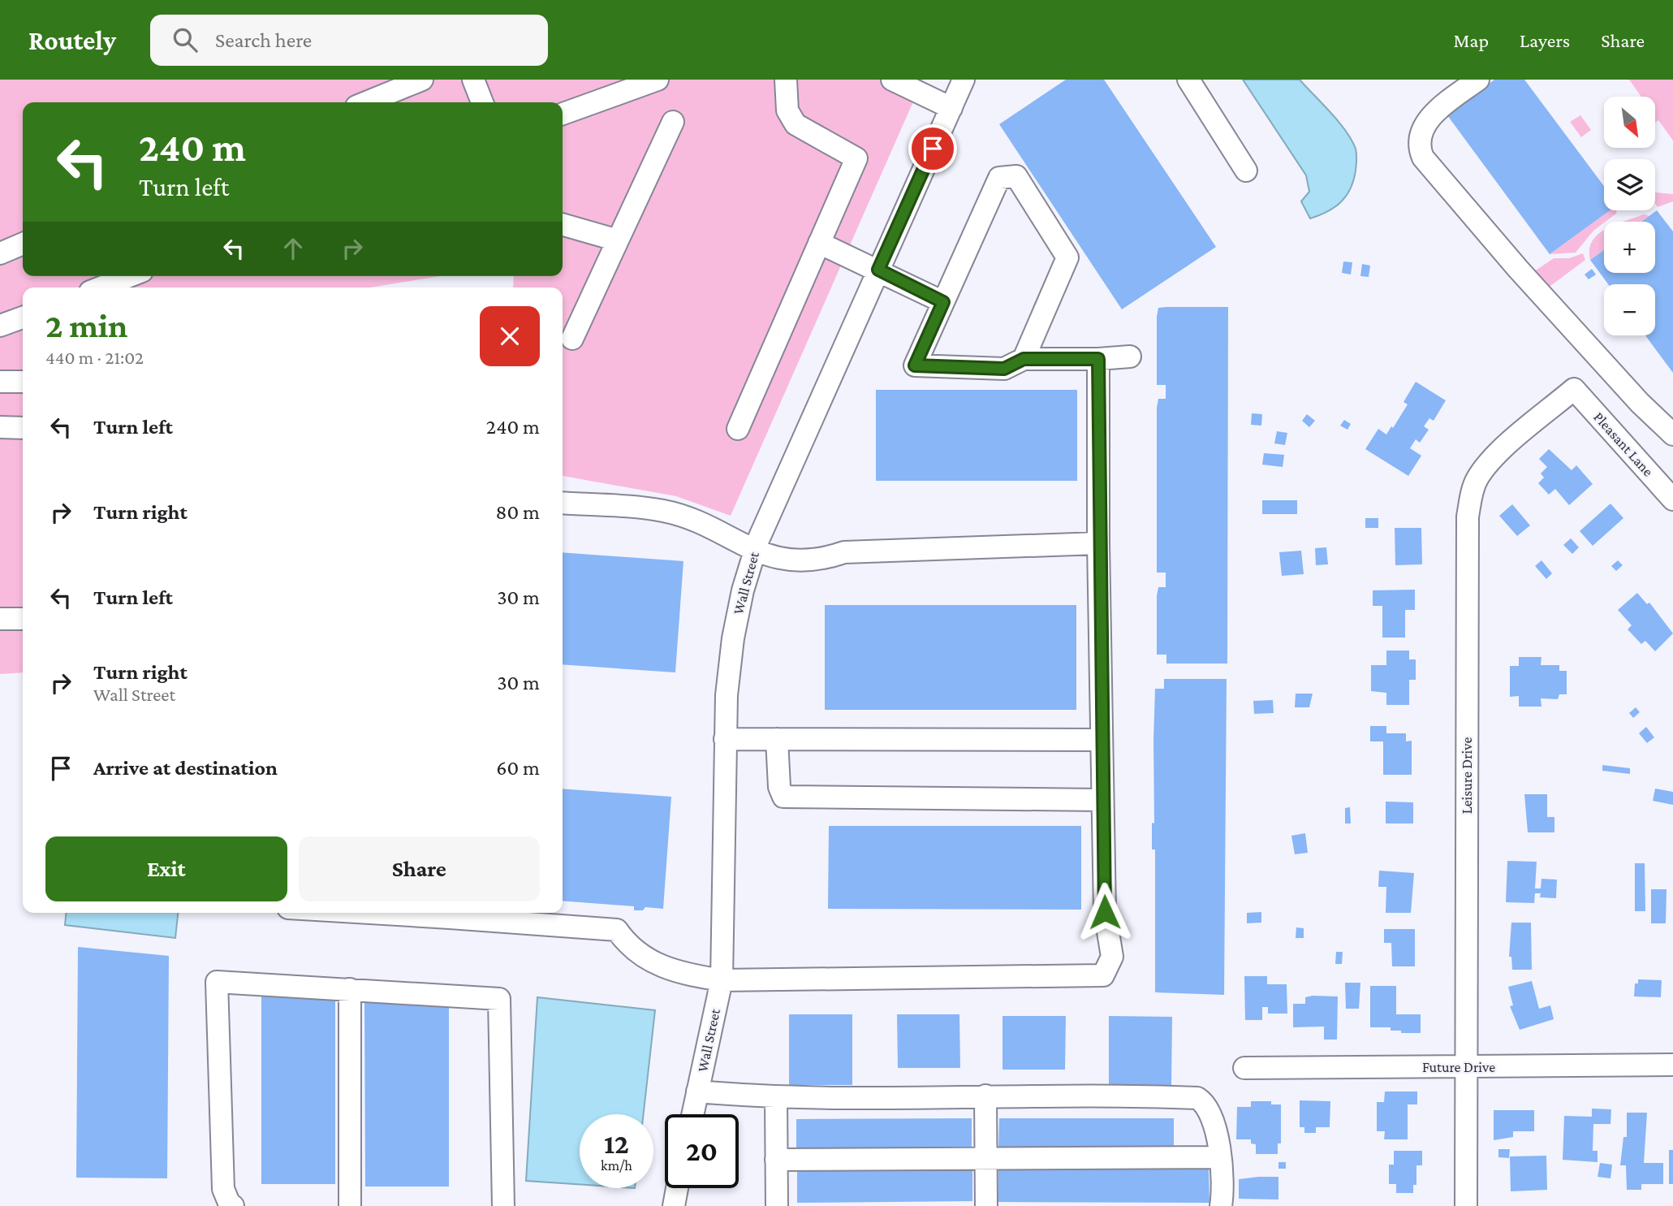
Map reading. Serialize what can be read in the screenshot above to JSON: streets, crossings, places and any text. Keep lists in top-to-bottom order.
{
  "streets": {
    "street": [
      "Pleasant Lane",
      "Wall Street",
      "Leisure Drive",
      "Future Drive"
    ]
  },
  "crossings": [
    ["Pleasant Lane", "Leisure Drive"],
    ["Leisure Drive", "Future Drive"]
  ],
  "north": "bottom right",
  "page": {
    "header": "Routely",
    "search": "Search here",
    "nav": ["Map", "Layers", "Share"],
    "map_buttons": ["+", "−"],
    "turn": ["240 m", "Turn left"],
    "heading": ["2 min", "440 m · 21:02"],
    "list": [
      {
        "name": "Turn left",
        "value": "240 m"
      },
      {
        "name": "Turn right",
        "value": "80 m"
      },
      {
        "name": "Turn left",
        "value": "30 m"
      },
      {
        "name": "Turn right",
        "note": "Wall Street",
        "value": "30 m"
      },
      {
        "name": "Arrive at destination",
        "value": "60 m"
      }
    ],
    "buttons": ["Exit", "Share"],
    "speed": "12 km/h",
    "limit": "20"
  }
}
